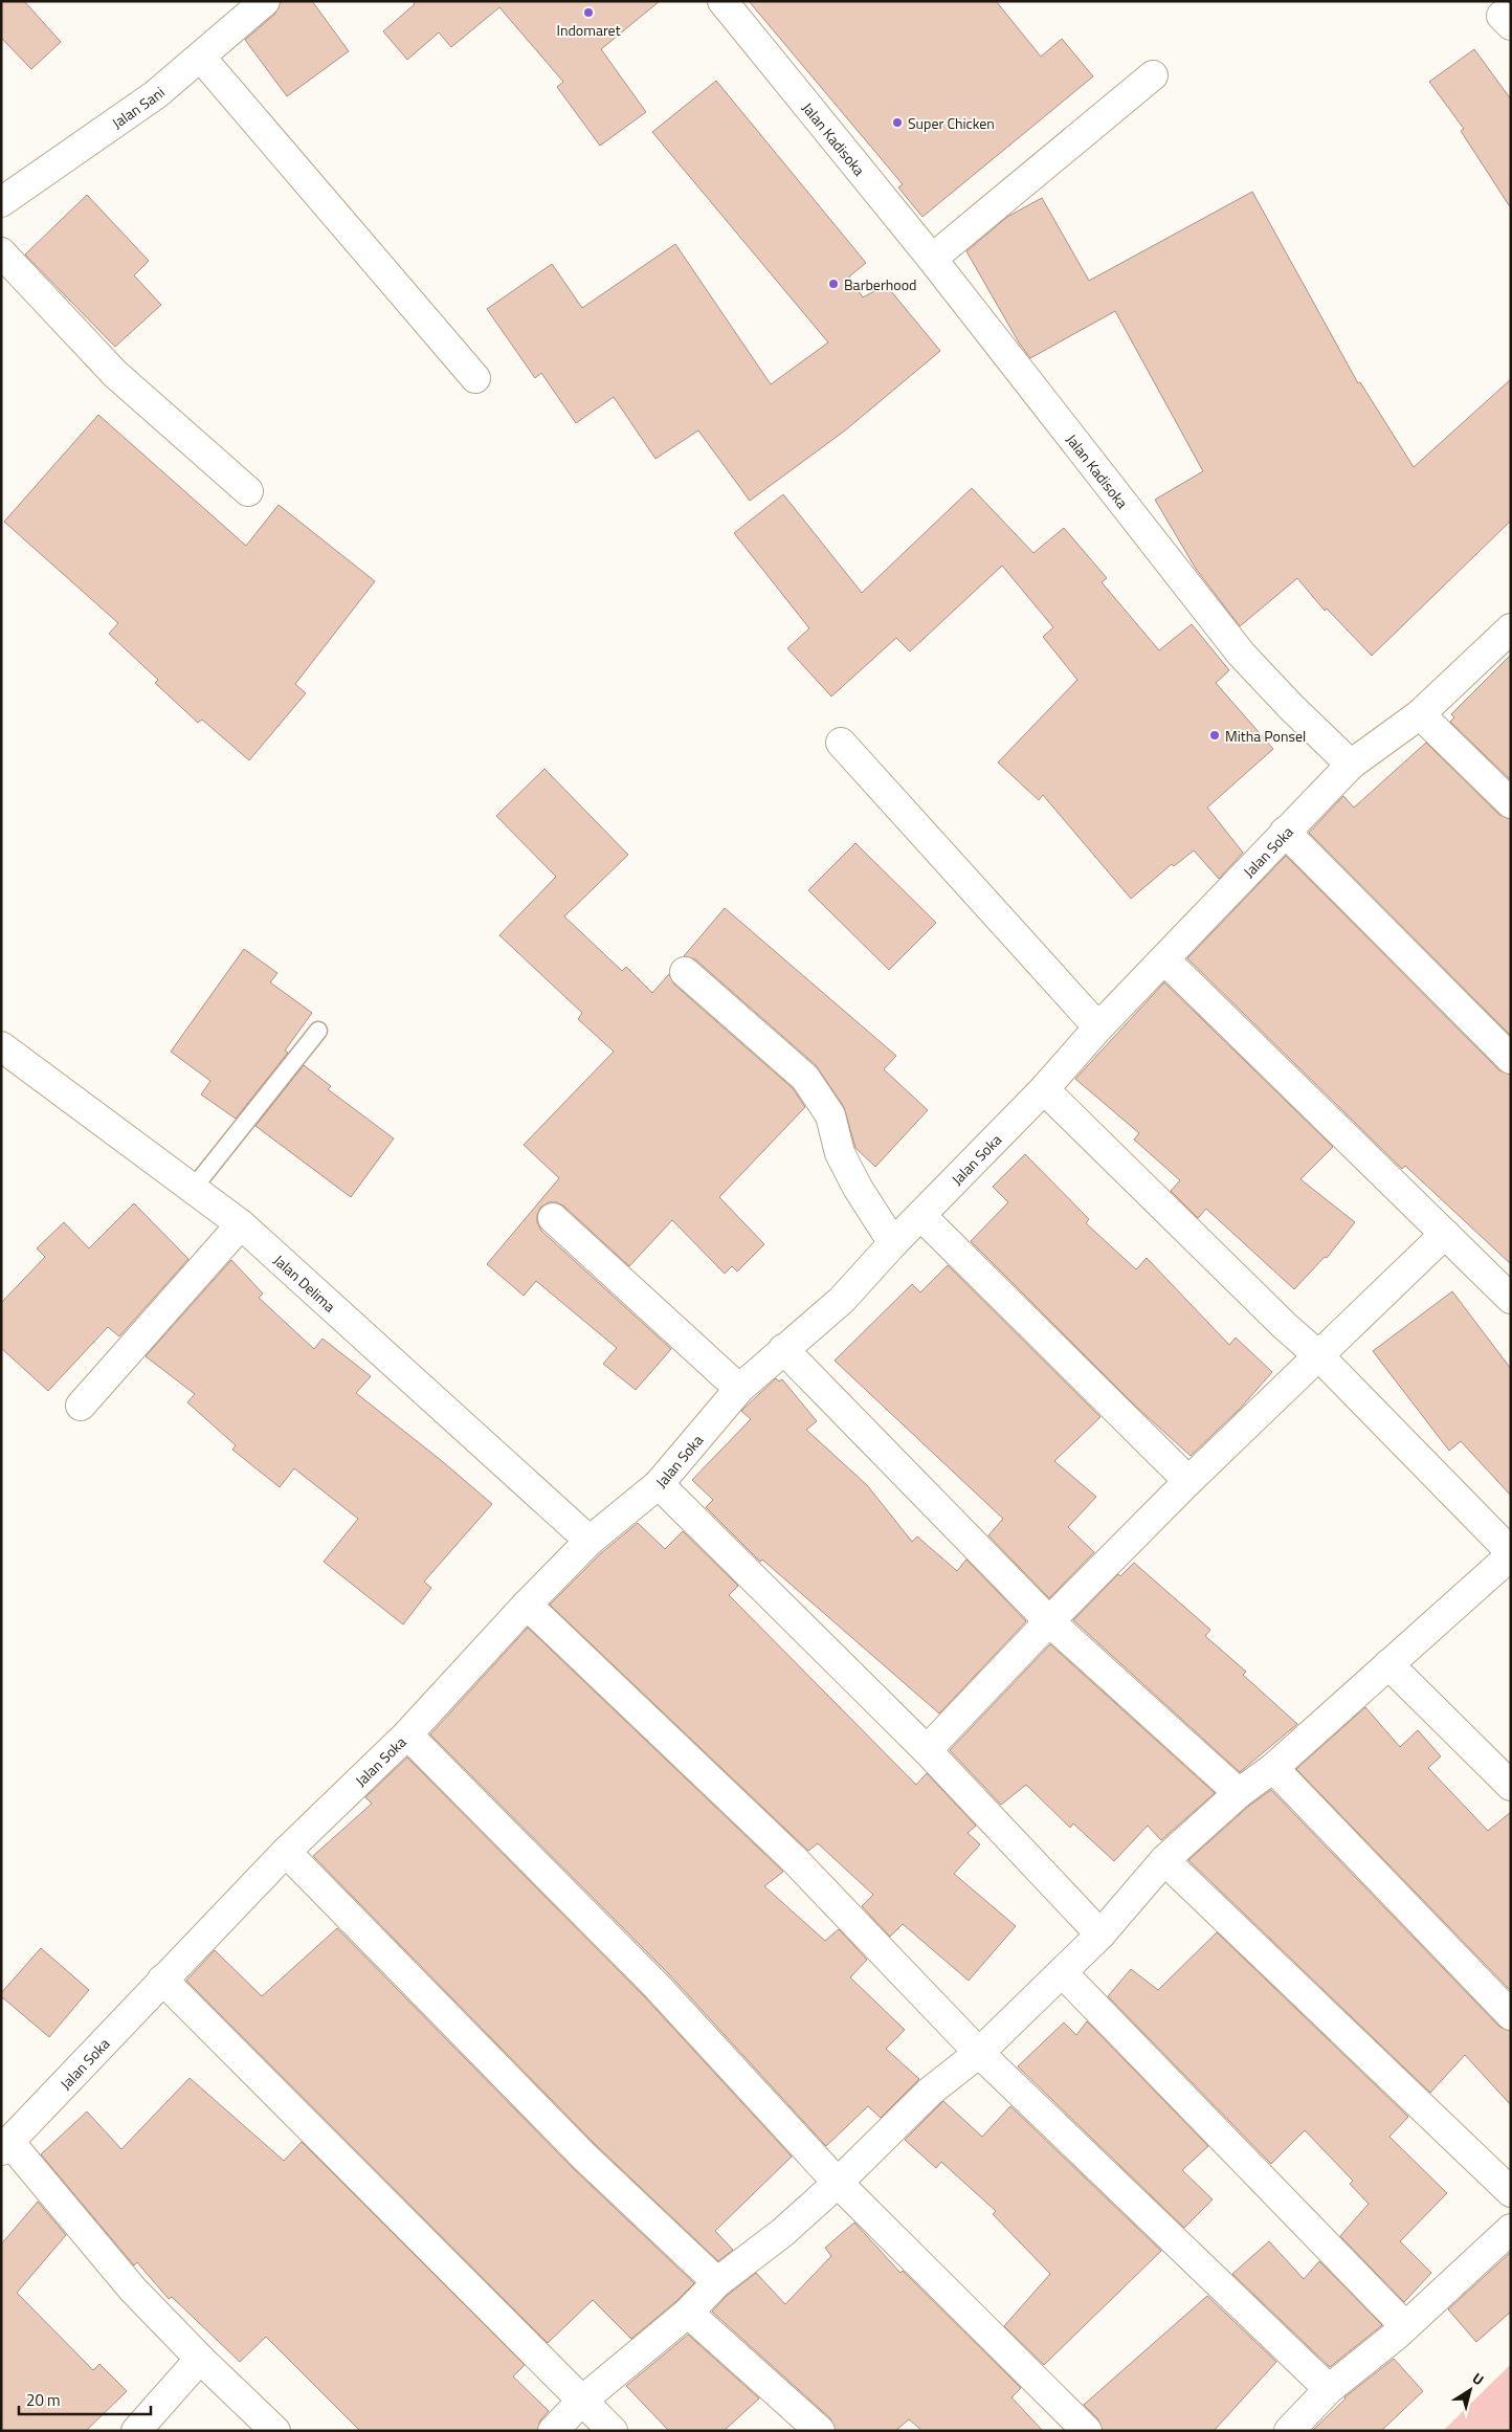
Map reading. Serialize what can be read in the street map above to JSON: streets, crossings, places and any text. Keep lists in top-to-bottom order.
{
  "streets": {
    "street": [
      "Jalan Sani",
      "Jalan Kadisoka",
      "Jalan Soka",
      "Jalan Delima"
    ]
  },
  "crossings": [
    ["Jalan Kadisoka", "Jalan Soka"],
    ["Jalan Soka", "Jalan Delima"]
  ],
  "places": [
    "Indomaret",
    "Super Chicken",
    "Barberhood",
    "Mitha Ponsel"
  ],
  "scale_bar": "20 m",
  "north": "top right"
}
